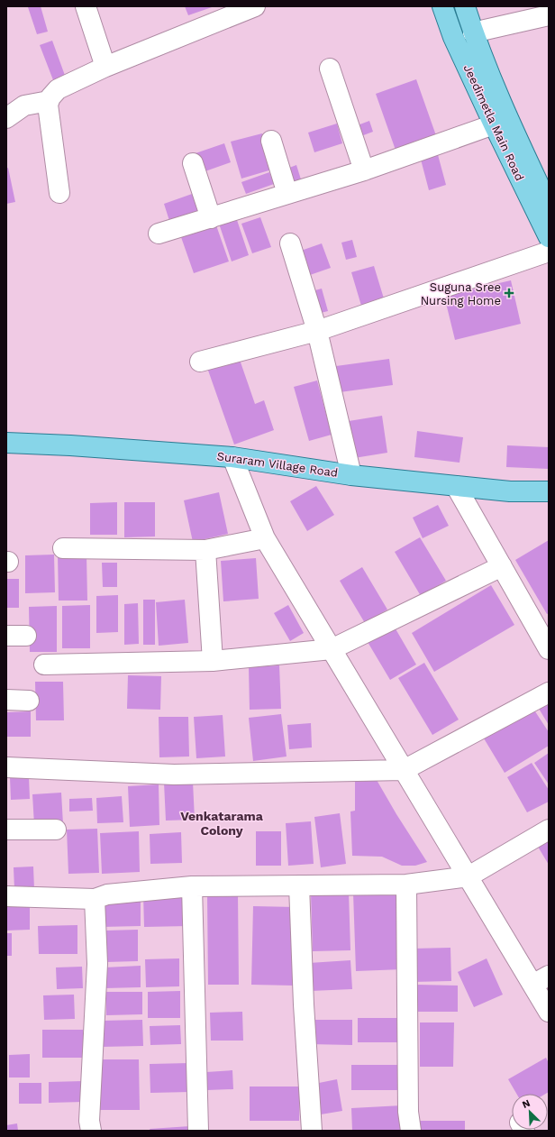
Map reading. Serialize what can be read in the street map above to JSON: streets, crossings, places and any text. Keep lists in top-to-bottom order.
{
  "streets": {
    "main road": ["Jeedimetla Main Road", "Suraram Village Road"]
  },
  "districts": ["Venkatarama Colony"],
  "places": {
    "health": ["Suguna Sree Nursing Home"]
  },
  "north": "top left"
}
